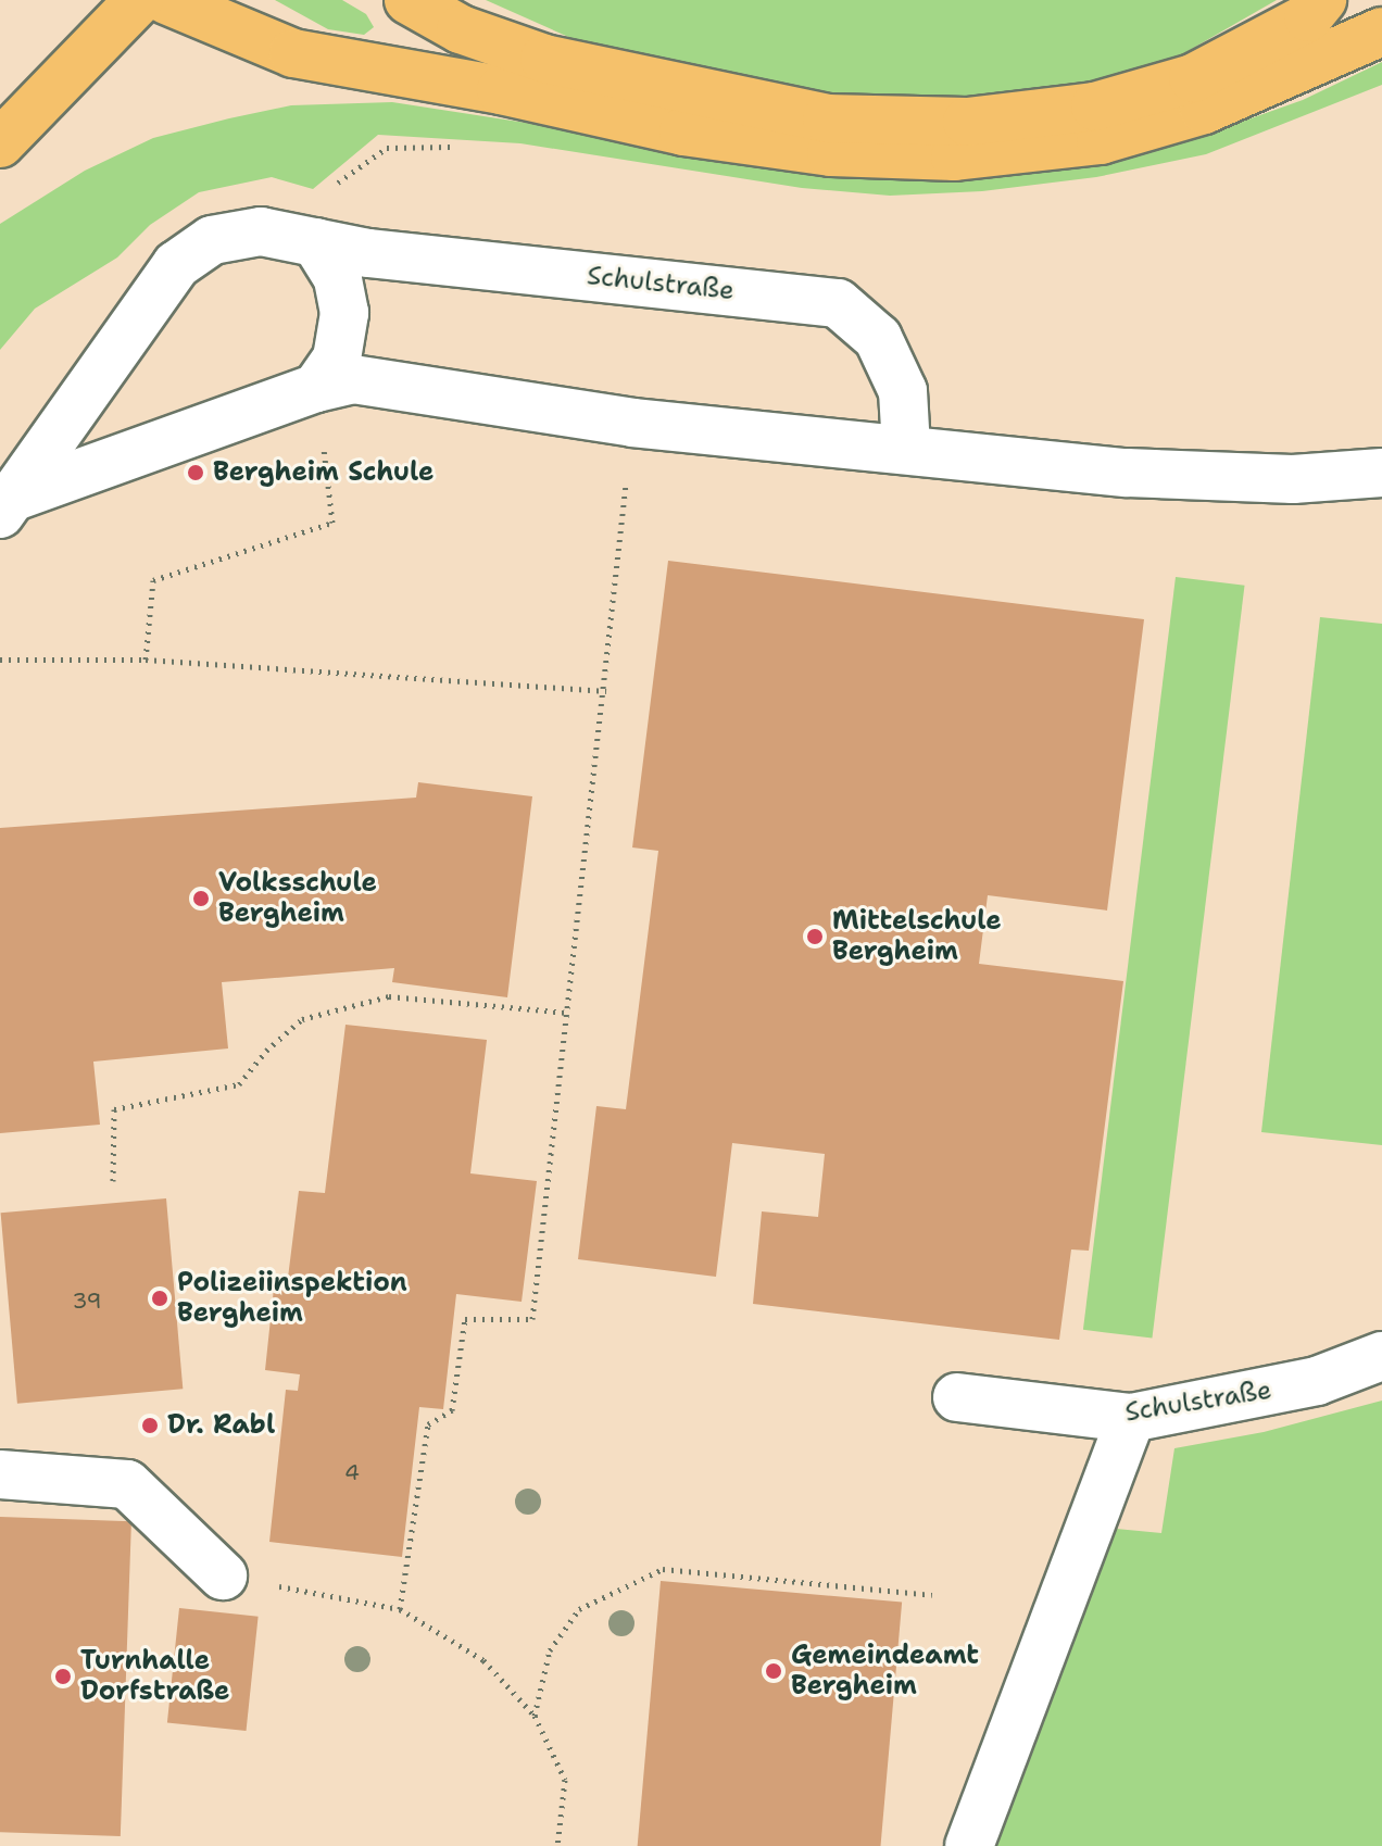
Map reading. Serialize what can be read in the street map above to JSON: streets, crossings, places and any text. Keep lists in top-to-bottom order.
{
  "streets": {
    "street": ["Schulstraße"]
  },
  "places": [
    "Bergheim Schule",
    "Volksschule Bergheim",
    "Mittelschule Bergheim",
    "Polizeiinspektion Bergheim",
    "Dr. Rabl",
    "Gemeindeamt Bergheim",
    "Turnhalle Dorfstraße"
  ],
  "house_numbers": ["39", "4"]
}
